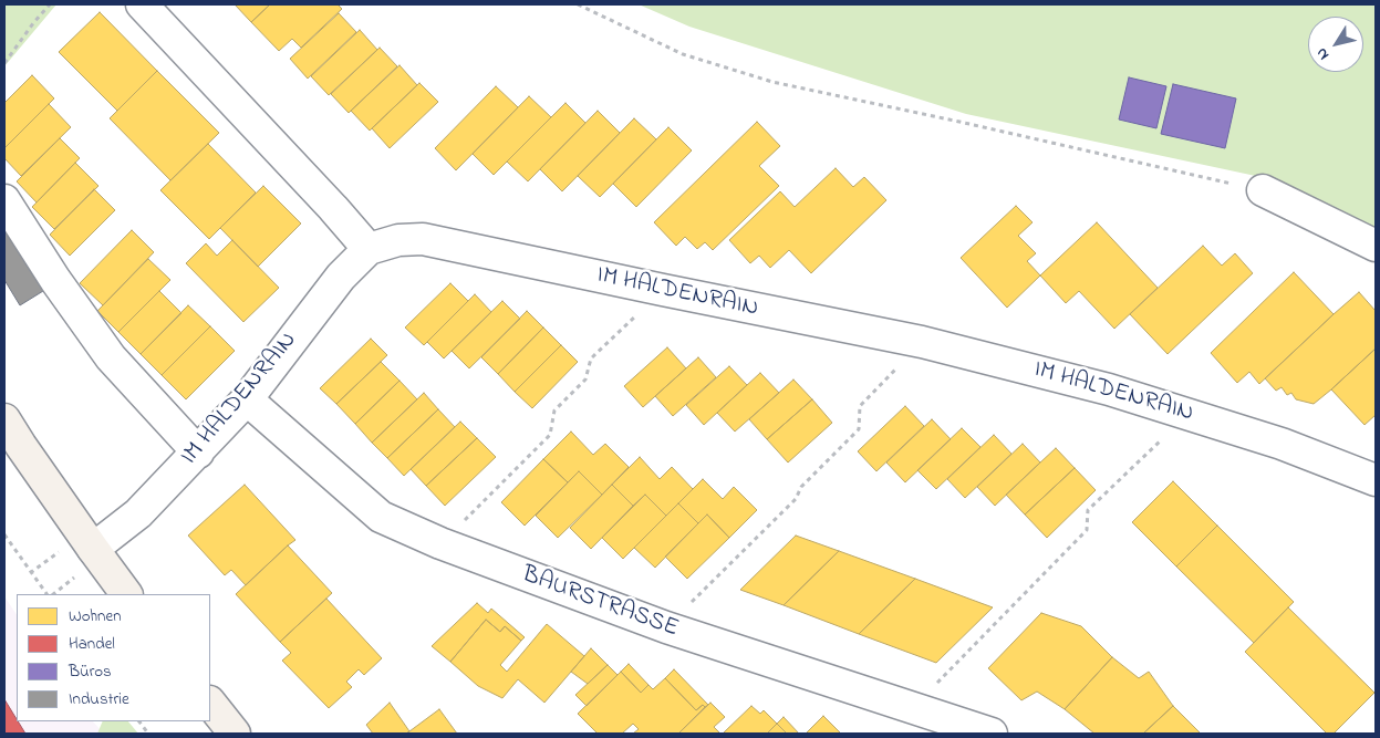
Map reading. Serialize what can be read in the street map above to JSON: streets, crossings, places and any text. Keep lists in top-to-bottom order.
{
  "streets": {
    "street": ["IM HALDENRAIN", "BAURSTRASSE"]
  },
  "crossings": [
    ["IM HALDENRAIN", "BAURSTRASSE"]
  ],
  "legend": [
    "Wohnen",
    "Handel",
    "Büros",
    "Industrie"
  ],
  "north": "bottom left"
}
